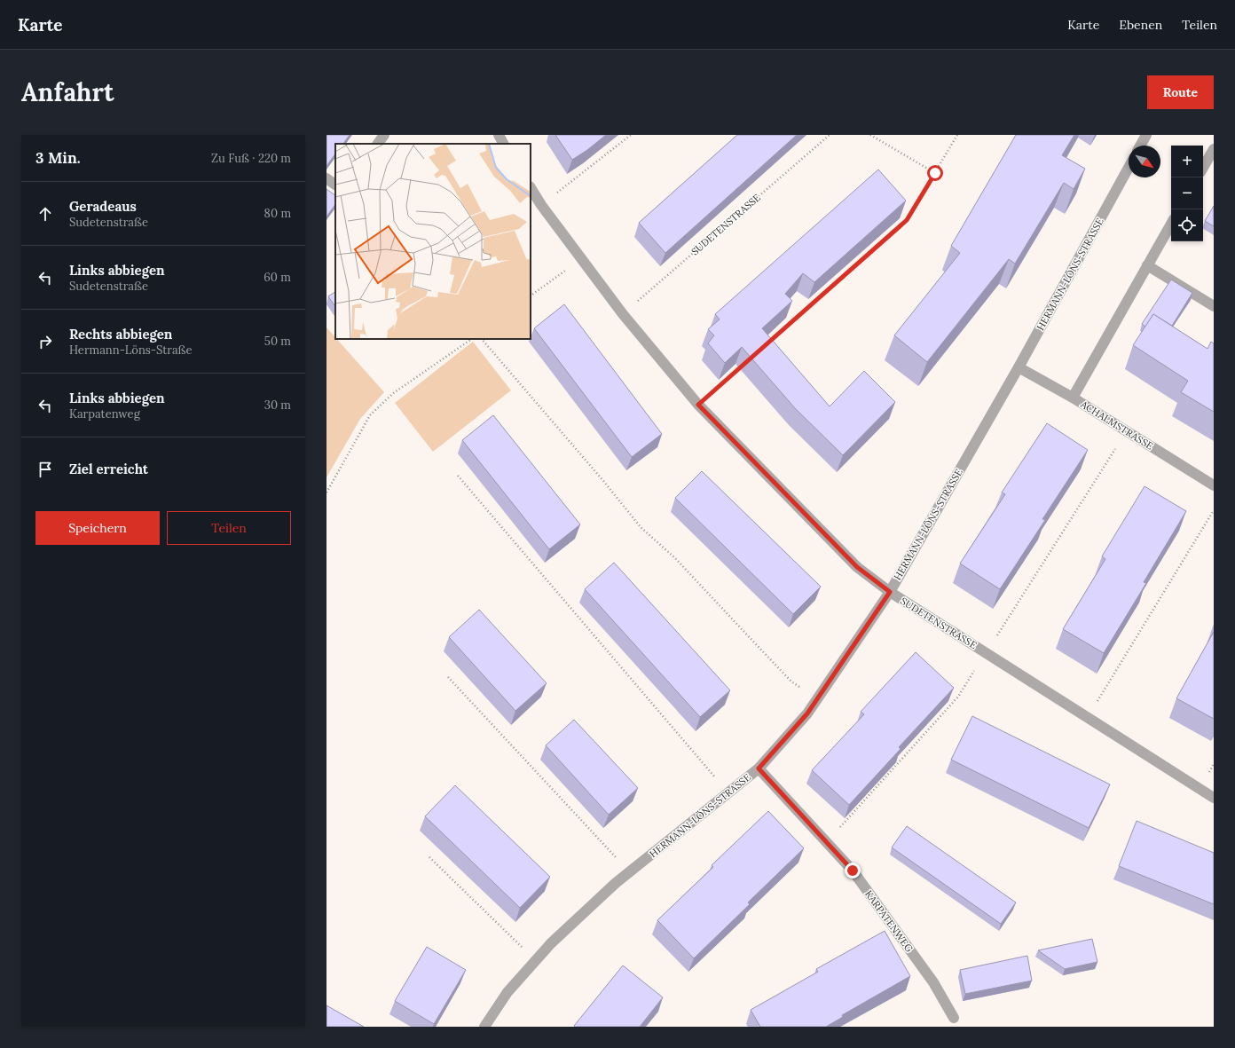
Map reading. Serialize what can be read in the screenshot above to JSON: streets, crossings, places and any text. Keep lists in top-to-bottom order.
{
  "streets": {
    "street": [
      "SUDETENSTRASSE",
      "HERMANN-LÖNS-STRASSE",
      "ACHALMSTRASSE",
      "KARPATENWEG"
    ]
  },
  "crossings": [
    ["SUDETENSTRASSE", "HERMANN-LÖNS-STRASSE"],
    ["HERMANN-LÖNS-STRASSE", "ACHALMSTRASSE"],
    ["HERMANN-LÖNS-STRASSE", "KARPATENWEG"]
  ],
  "north": "bottom right",
  "page": {
    "header": "Karte",
    "nav": ["Karte", "Ebenen", "Teilen"],
    "buttons": [
      "Route",
      ["Speichern", "Teilen"]
    ],
    "title": "Anfahrt",
    "heading": ["3 Min.", "Zu Fuß · 220 m"],
    "map_buttons": ["+", "−"],
    "list": [
      ["Geradeaus", "Sudetenstraße", "80 m"],
      ["Links abbiegen", "Sudetenstraße", "60 m"],
      ["Rechts abbiegen", "Hermann-Löns-Straße", "50 m"],
      ["Links abbiegen", "Karpatenweg", "30 m"],
      "Ziel erreicht"
    ]
  }
}
